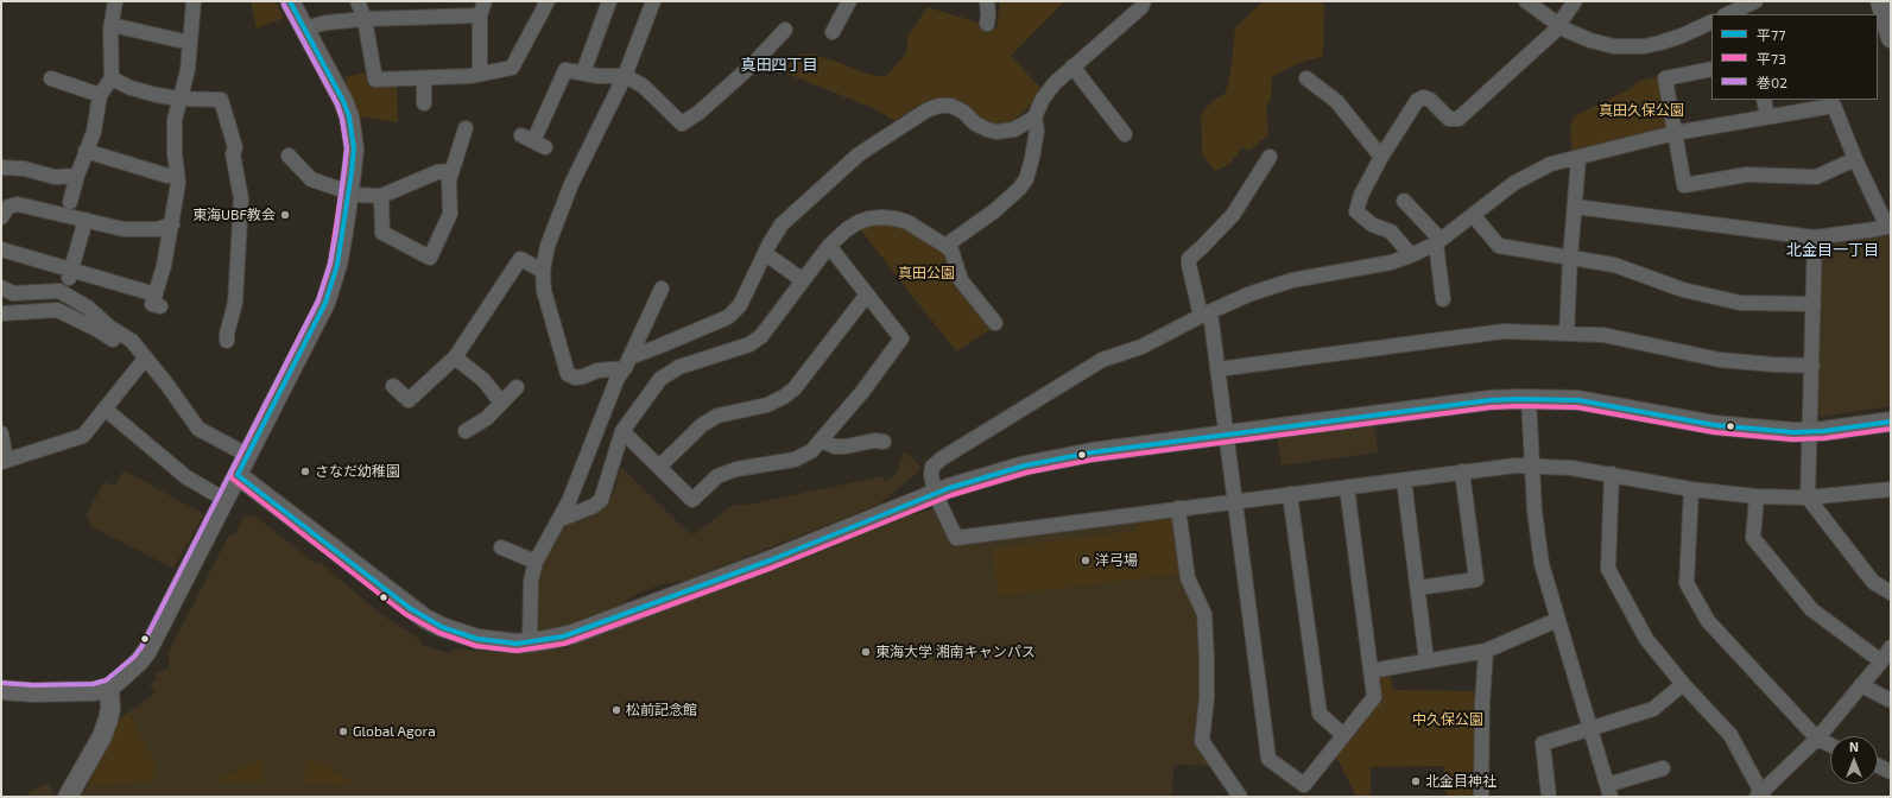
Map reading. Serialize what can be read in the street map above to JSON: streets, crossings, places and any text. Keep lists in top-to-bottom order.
{
  "districts": ["真田四丁目", "北金目一丁目"],
  "parks": ["真田久保公園", "真田公園", "中久保公園"],
  "places": [
    "東海UBF教会",
    "さなだ幼稚園",
    "洋弓場",
    "東海大学 湘南キャンパス",
    "松前記念館",
    "Global Agora",
    "北金目神社"
  ],
  "lines": ["transit line 平77", "transit line 平73", "transit line 巻02"],
  "legend": ["平77", "平73", "巻02"],
  "north": "top"
}
